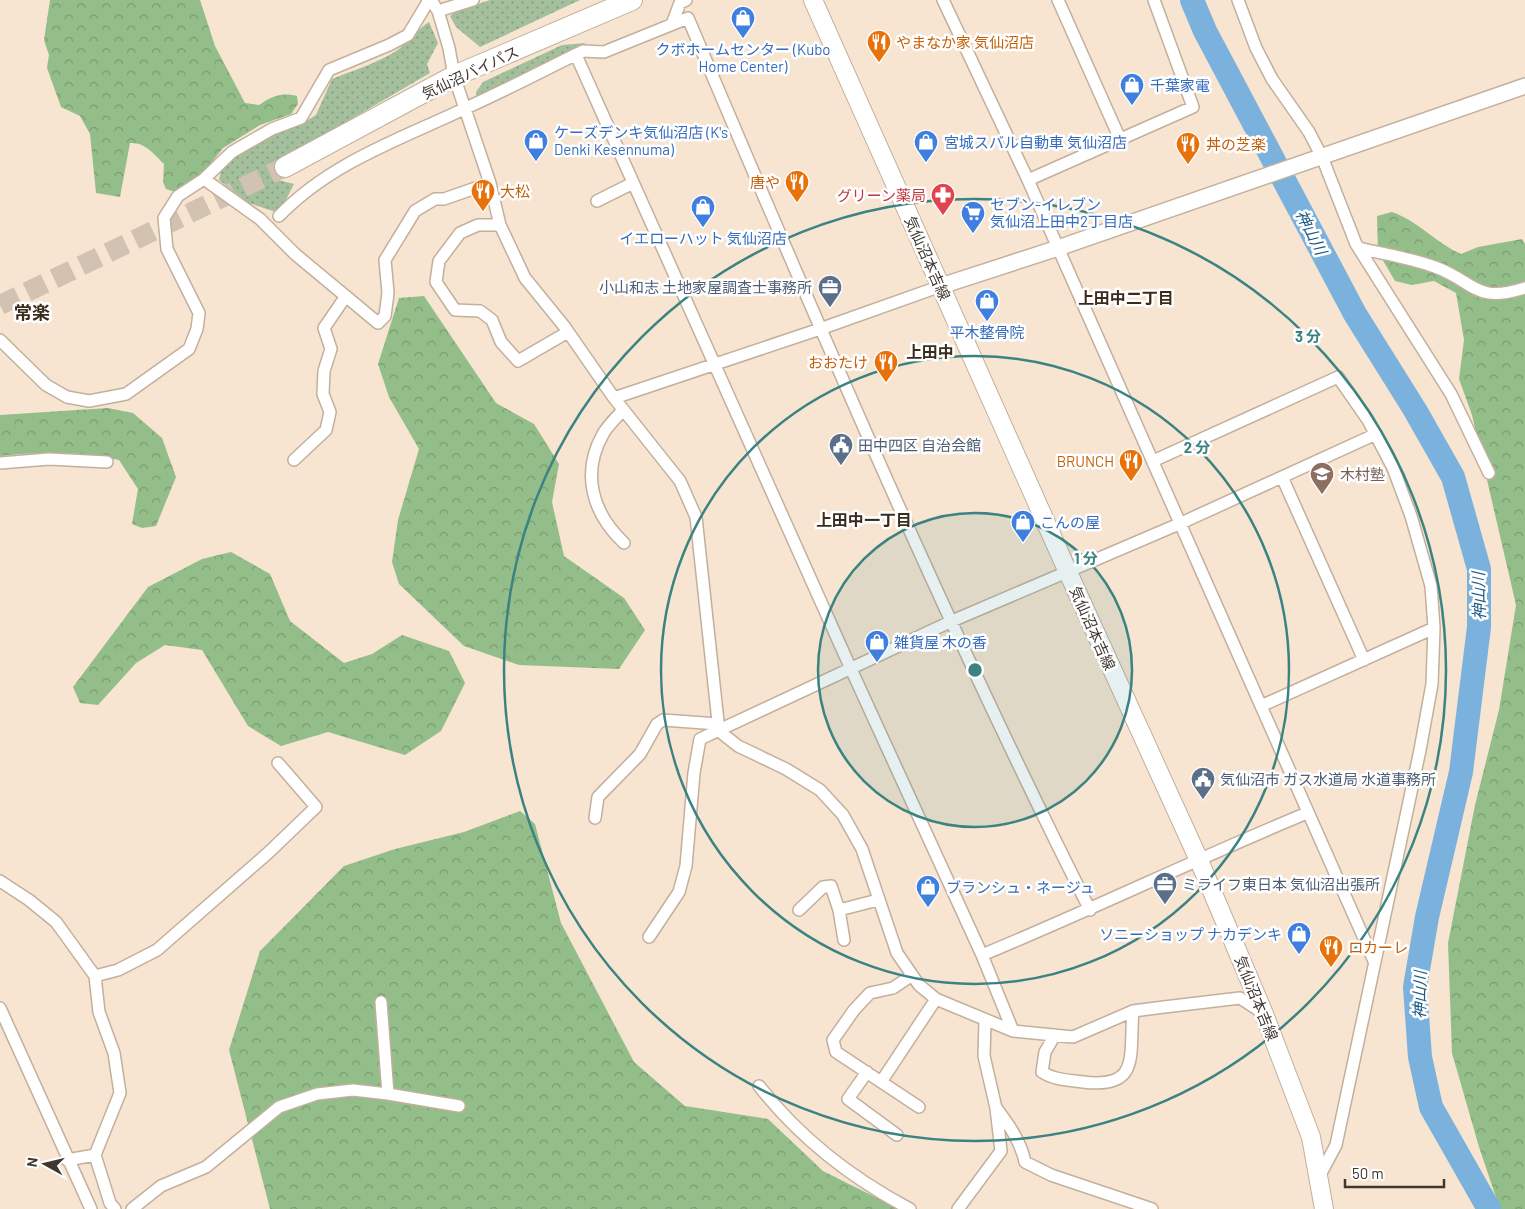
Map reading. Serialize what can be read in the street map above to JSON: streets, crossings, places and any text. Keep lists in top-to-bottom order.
{
  "streets": {
    "highway": ["気仙沼バイパス"],
    "main road": ["気仙沼本吉線"]
  },
  "districts": [
    "上田中二丁目",
    "常楽",
    "上田中",
    "上田中一丁目"
  ],
  "water": ["神山川"],
  "places": {
    "shop": [
      "クボホームセンター (Kubo Home Center)",
      "千葉家電",
      "ケーズデンキ気仙沼店 (K's Denki Kesennuma)",
      "宮城スバル自動車 気仙沼店",
      "イエローハット 気仙沼店",
      "平木整骨院",
      "こんの屋",
      "雑貨屋 木の香",
      "ブランシュ・ネージュ",
      "ソニーショップ ナカデンキ"
    ],
    "restaurant": [
      "やまなか家 気仙沼店",
      "丼の芝楽",
      "唐や",
      "大松",
      "おおたけ",
      "BRUNCH",
      "ロカーレ"
    ],
    "pharmacy": ["グリーン薬局"],
    "supermarket": ["セブン-イレブン 気仙沼上田中2丁目店"],
    "office": ["小山和志 土地家屋調査士事務所", "ミライフ東日本 気仙沼出張所"],
    "public building": ["田中四区 自治会館", "気仙沼市 ガス水道局 水道事務所"],
    "school or university": ["木村塾"]
  },
  "scale_bar": "50 m",
  "north": "left",
  "rings": ["3 分", "2 分", "1 分"]
}
